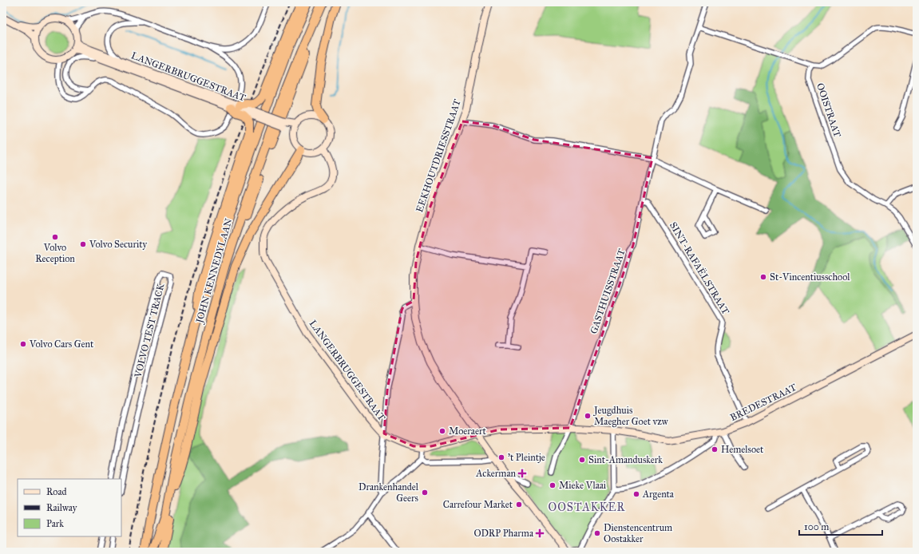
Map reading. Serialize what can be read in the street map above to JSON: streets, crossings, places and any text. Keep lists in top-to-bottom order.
{
  "streets": {
    "highway": ["JOHN KENNEDYLAAN"],
    "street": [
      "LANGERBRUGGESTRAAT",
      "OOISTRAAT",
      "EEKHOUTDRIESSTRAAT",
      "SINT-RAFAËLSTRAAT",
      "GASTHUISSTRAAT",
      "VOLVO TEST TRACK",
      "BREDESTRAAT"
    ]
  },
  "crossings": [
    ["EEKHOUTDRIESSTRAAT", "BREDESTRAAT"],
    ["SINT-RAFAËLSTRAAT", "GASTHUISSTRAAT"],
    ["SINT-RAFAËLSTRAAT", "BREDESTRAAT"],
    ["GASTHUISSTRAAT", "BREDESTRAAT"]
  ],
  "districts": ["OOSTAKKER"],
  "places": {
    "other": [
      "Volvo Reception",
      "Volvo Security",
      "St-Vincentiusschool",
      "Volvo Cars Gent",
      "Jeugdhuis Maegher Goet vzw",
      "Moeraert",
      "Hemelsoet",
      "'t Pleintje",
      "Sint-Amanduskerk",
      "Mieke Vlaai",
      "Drankenhandel Geers",
      "Argenta",
      "Carrefour Market",
      "Dienstencentrum Oostakker"
    ],
    "health": ["Ackerman", "ODRP Pharma"]
  },
  "legend": ["Road", "Railway", "Park"],
  "scale_bar": "100 m"
}
